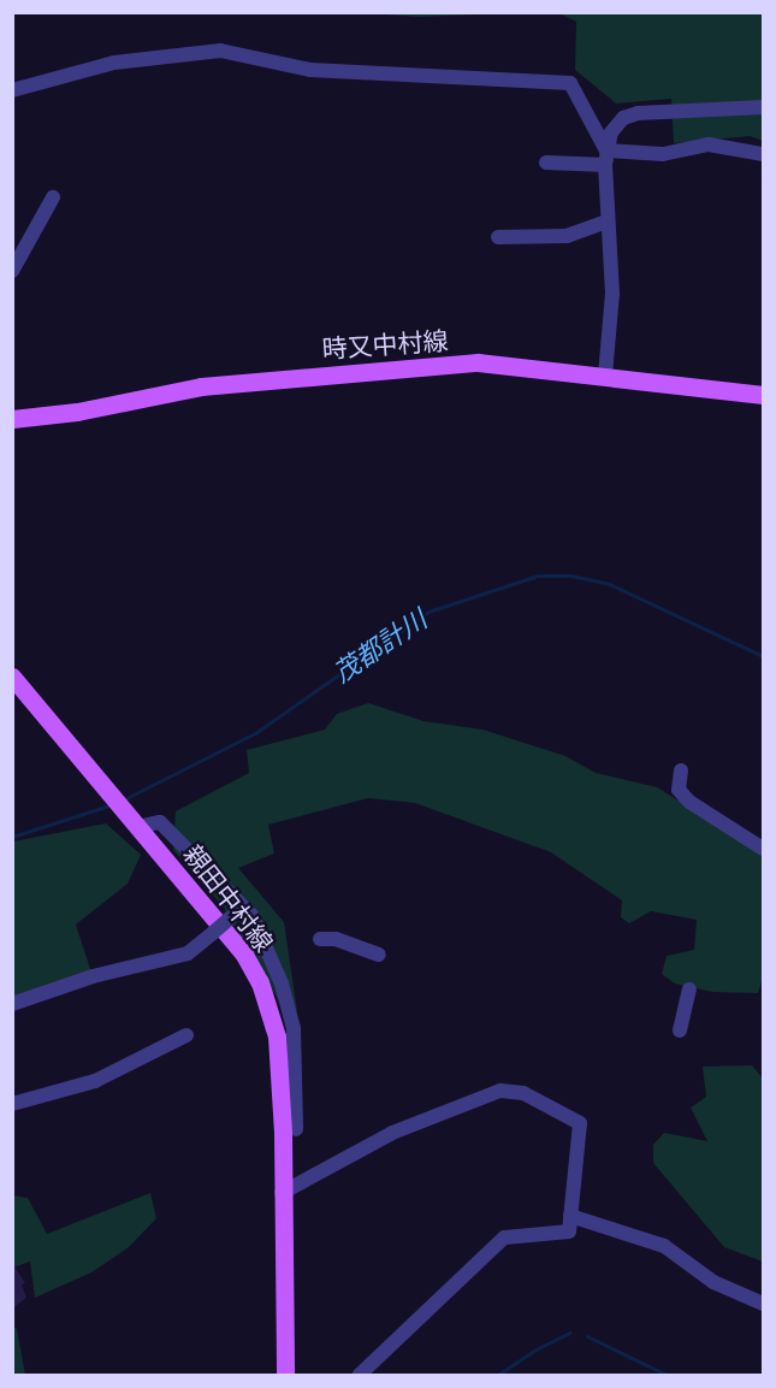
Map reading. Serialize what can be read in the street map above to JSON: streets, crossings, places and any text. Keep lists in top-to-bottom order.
{
  "streets": {
    "main road": ["時又中村線", "親田中村線"]
  },
  "water": ["茂都計川"]
}
